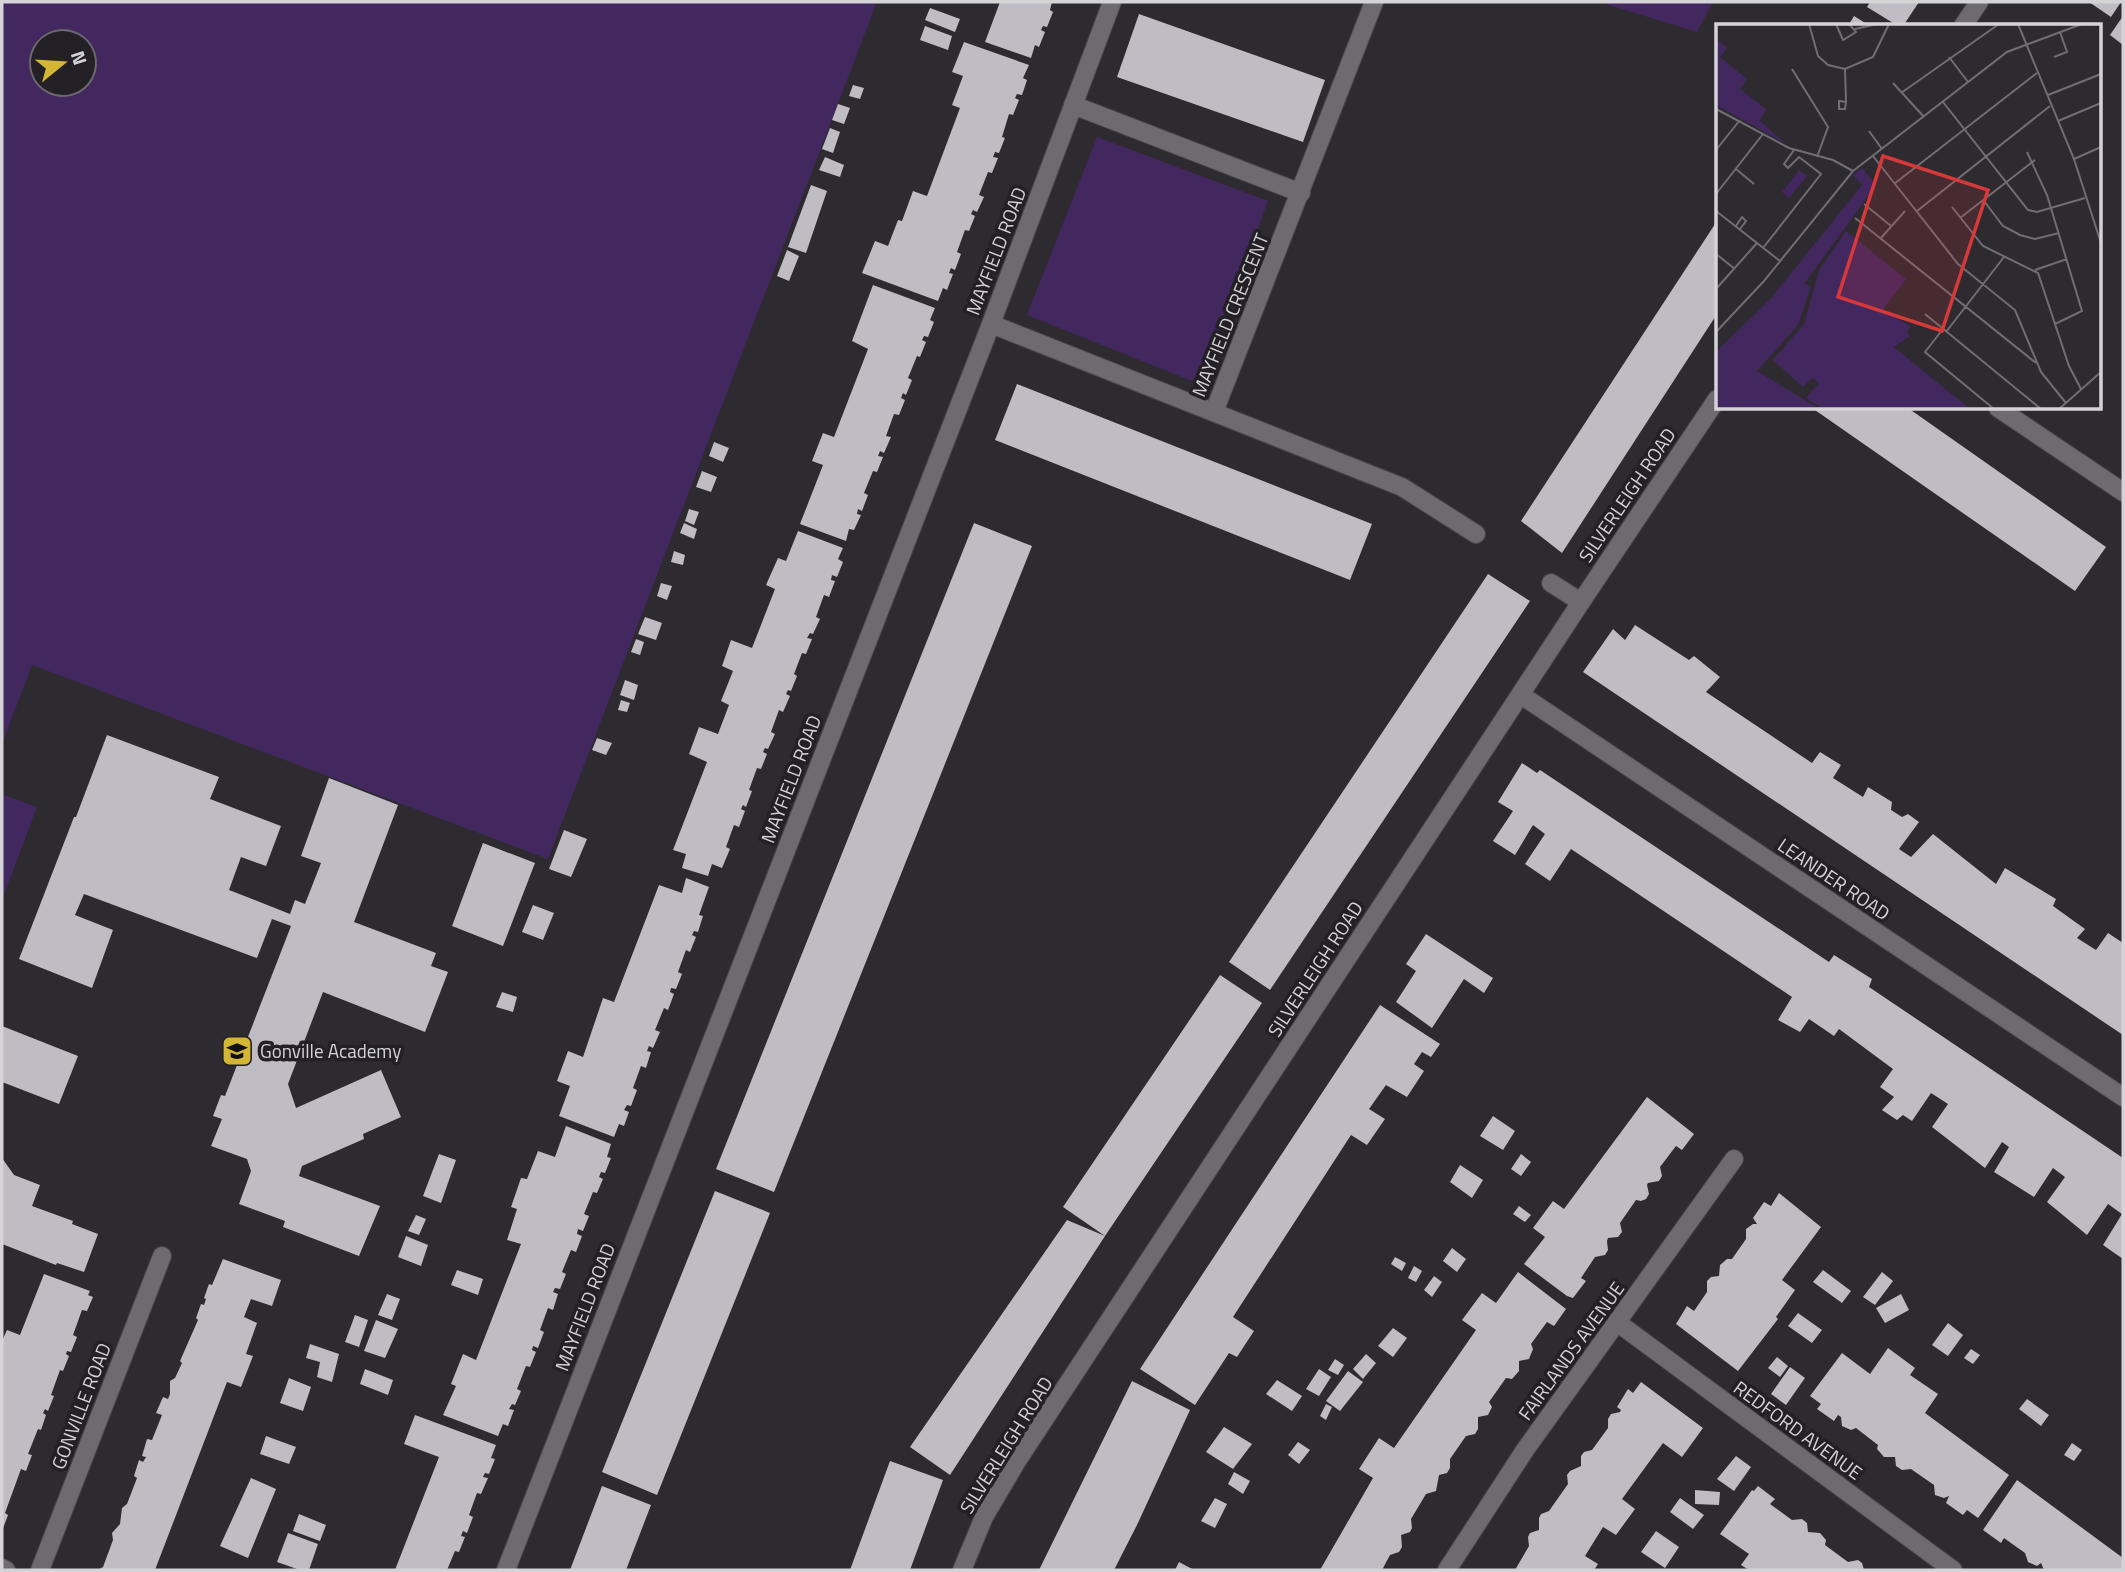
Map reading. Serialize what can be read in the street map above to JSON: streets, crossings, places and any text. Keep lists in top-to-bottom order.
{
  "streets": {
    "street": [
      "MAYFIELD ROAD",
      "MAYFIELD CRESCENT",
      "SILVERLEIGH ROAD",
      "LEANDER ROAD",
      "FAIRLANDS AVENUE",
      "GONVILLE ROAD",
      "REDFORD AVENUE"
    ]
  },
  "crossings": [
    ["SILVERLEIGH ROAD", "LEANDER ROAD"],
    ["FAIRLANDS AVENUE", "REDFORD AVENUE"]
  ],
  "places": {
    "school or university": ["Gonville Academy"]
  },
  "north": "right"
}
